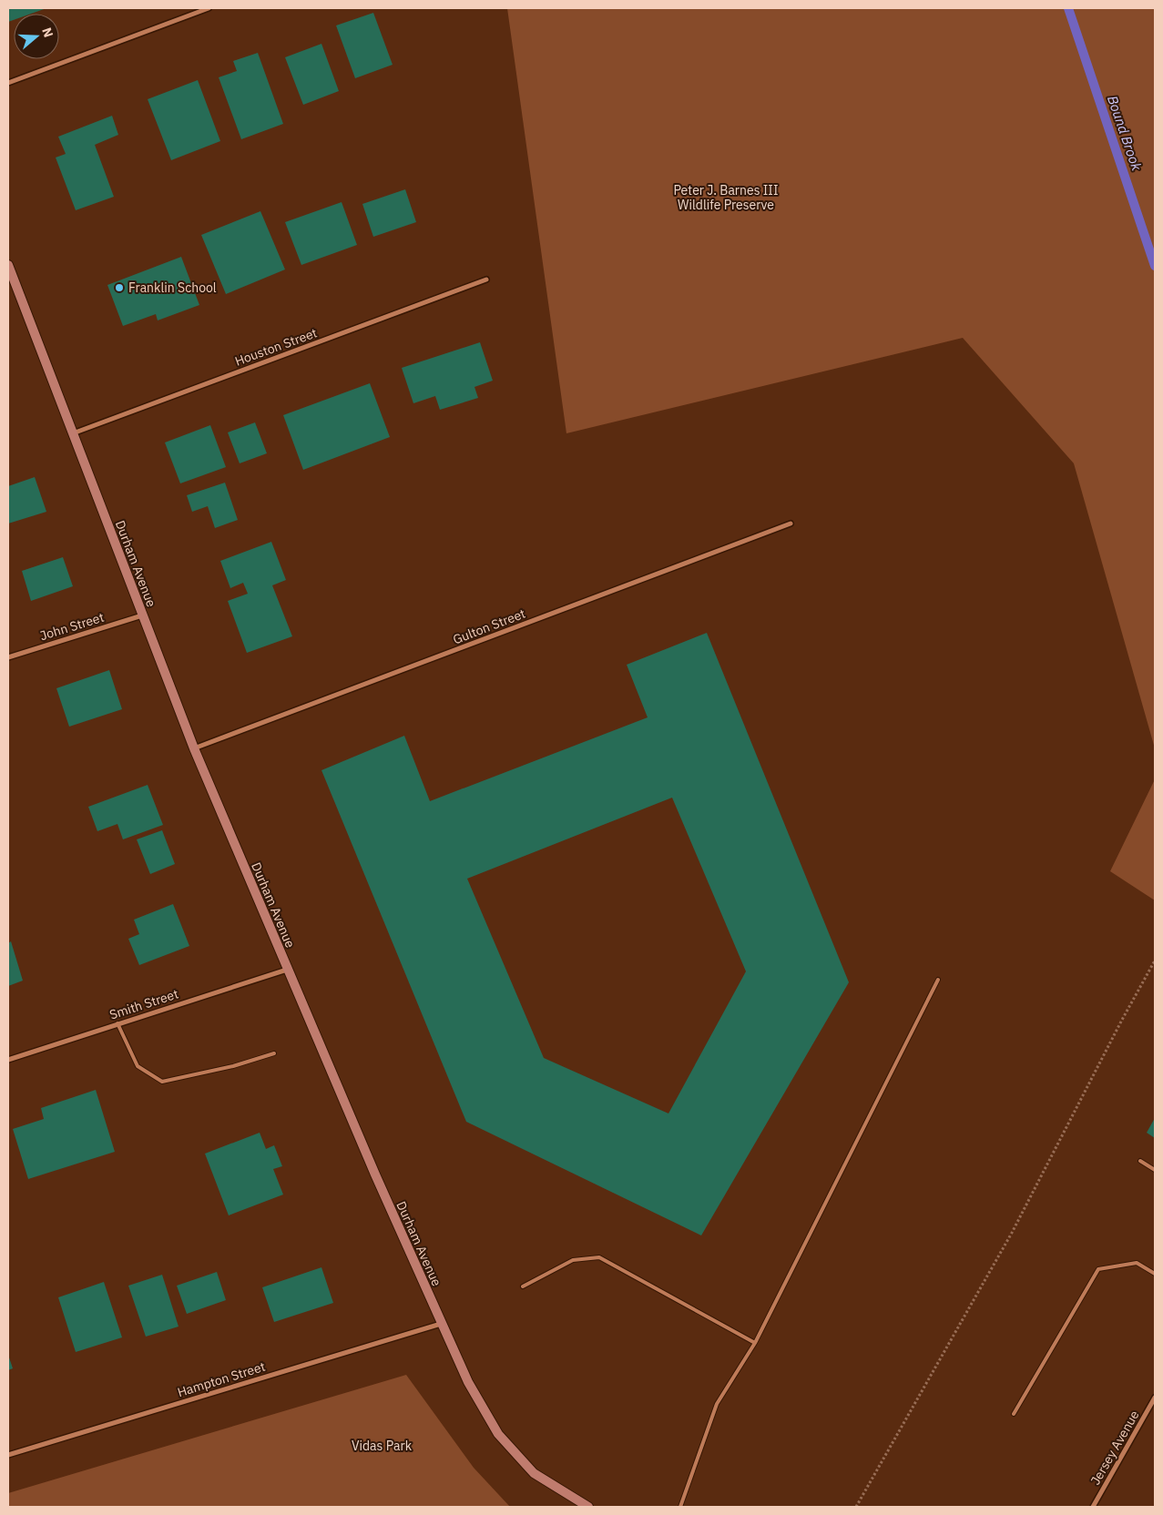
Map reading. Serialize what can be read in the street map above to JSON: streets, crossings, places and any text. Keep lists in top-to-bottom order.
{
  "streets": {
    "street": [
      "Houston Street",
      "Durham Avenue",
      "John Street",
      "Gulton Street",
      "Smith Street",
      "Hampton Street",
      "Jersey Avenue"
    ]
  },
  "crossings": [
    ["Houston Street", "Durham Avenue"],
    ["Durham Avenue", "John Street"],
    ["Durham Avenue", "Gulton Street"],
    ["Durham Avenue", "Smith Street"],
    ["Durham Avenue", "Hampton Street"]
  ],
  "water": ["Bound Brook"],
  "parks": ["Peter J. Barnes III Wildlife Preserve", "Vidas Park"],
  "places": ["Franklin School"],
  "north": "right"
}
